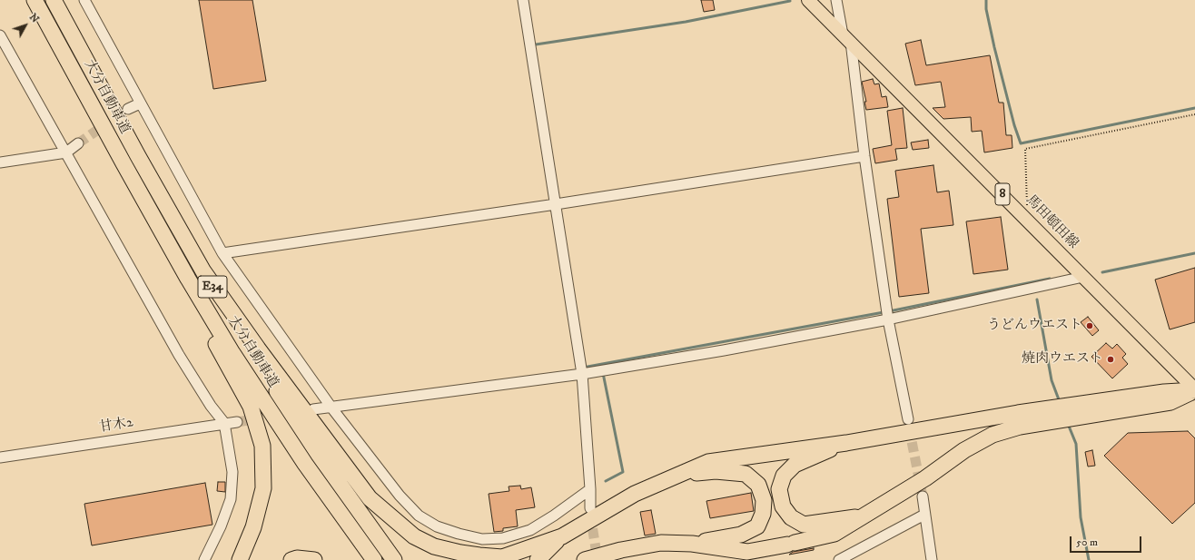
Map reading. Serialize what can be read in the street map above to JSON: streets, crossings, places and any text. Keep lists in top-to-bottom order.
{
  "streets": {
    "highway": ["大分自動車道", "E34"],
    "main road": ["8", "馬田頓田線"],
    "street": ["甘木2"]
  },
  "places": ["うどんウエスト", "焼肉ウエスト"],
  "scale_bar": "50 m",
  "north": "top right"
}
